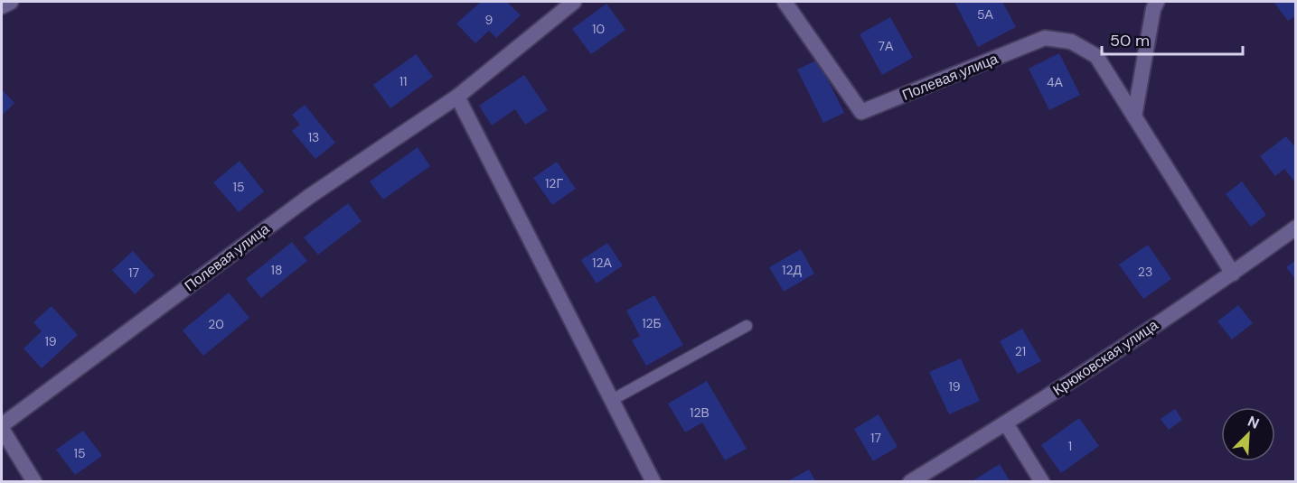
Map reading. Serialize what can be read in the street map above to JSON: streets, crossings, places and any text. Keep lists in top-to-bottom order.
{
  "streets": {
    "street": ["Полевая улица", "Крюковская улица"]
  },
  "crossings": [
    ["Полевая улица", "Крюковская улица"]
  ],
  "house_numbers": [
    "5А",
    "9",
    "10",
    "7А",
    "11",
    "4А",
    "13",
    "12Г",
    "15",
    "12А",
    "18",
    "12Д",
    "23",
    "17",
    "12Б",
    "20",
    "19",
    "21",
    "19",
    "12В",
    "17",
    "1",
    "15"
  ],
  "scale_bar": "50 m",
  "north": "top right"
}
